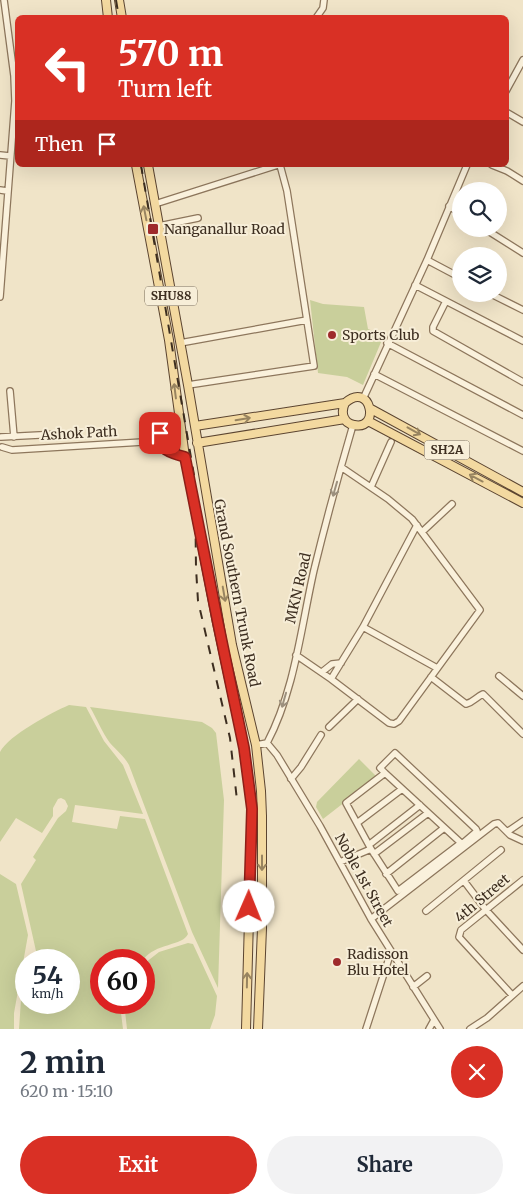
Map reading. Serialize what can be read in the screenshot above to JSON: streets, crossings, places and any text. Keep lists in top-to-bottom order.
{
  "streets": {
    "main road": ["SHU88", "SH2A", "Grand Southern Trunk Road"],
    "street": [
      "Ashok Path",
      "MKN Road",
      "Noble 1st Street",
      "4th Street"
    ]
  },
  "crossings": [
    ["SH2A", "MKN Road"],
    ["MKN Road", "Noble 1st Street"]
  ],
  "one_way": ["MKN Road"],
  "places": {
    "transit": ["Nanganallur Road"],
    "other": ["Sports Club", "Radisson Blu Hotel"]
  },
  "page": {
    "turn": ["570 m", "Turn left"],
    "then": "Then",
    "speed": "54 km/h",
    "limit": "60",
    "heading": ["2 min", "620 m · 15:10"],
    "buttons": ["Exit", "Share"]
  }
}
